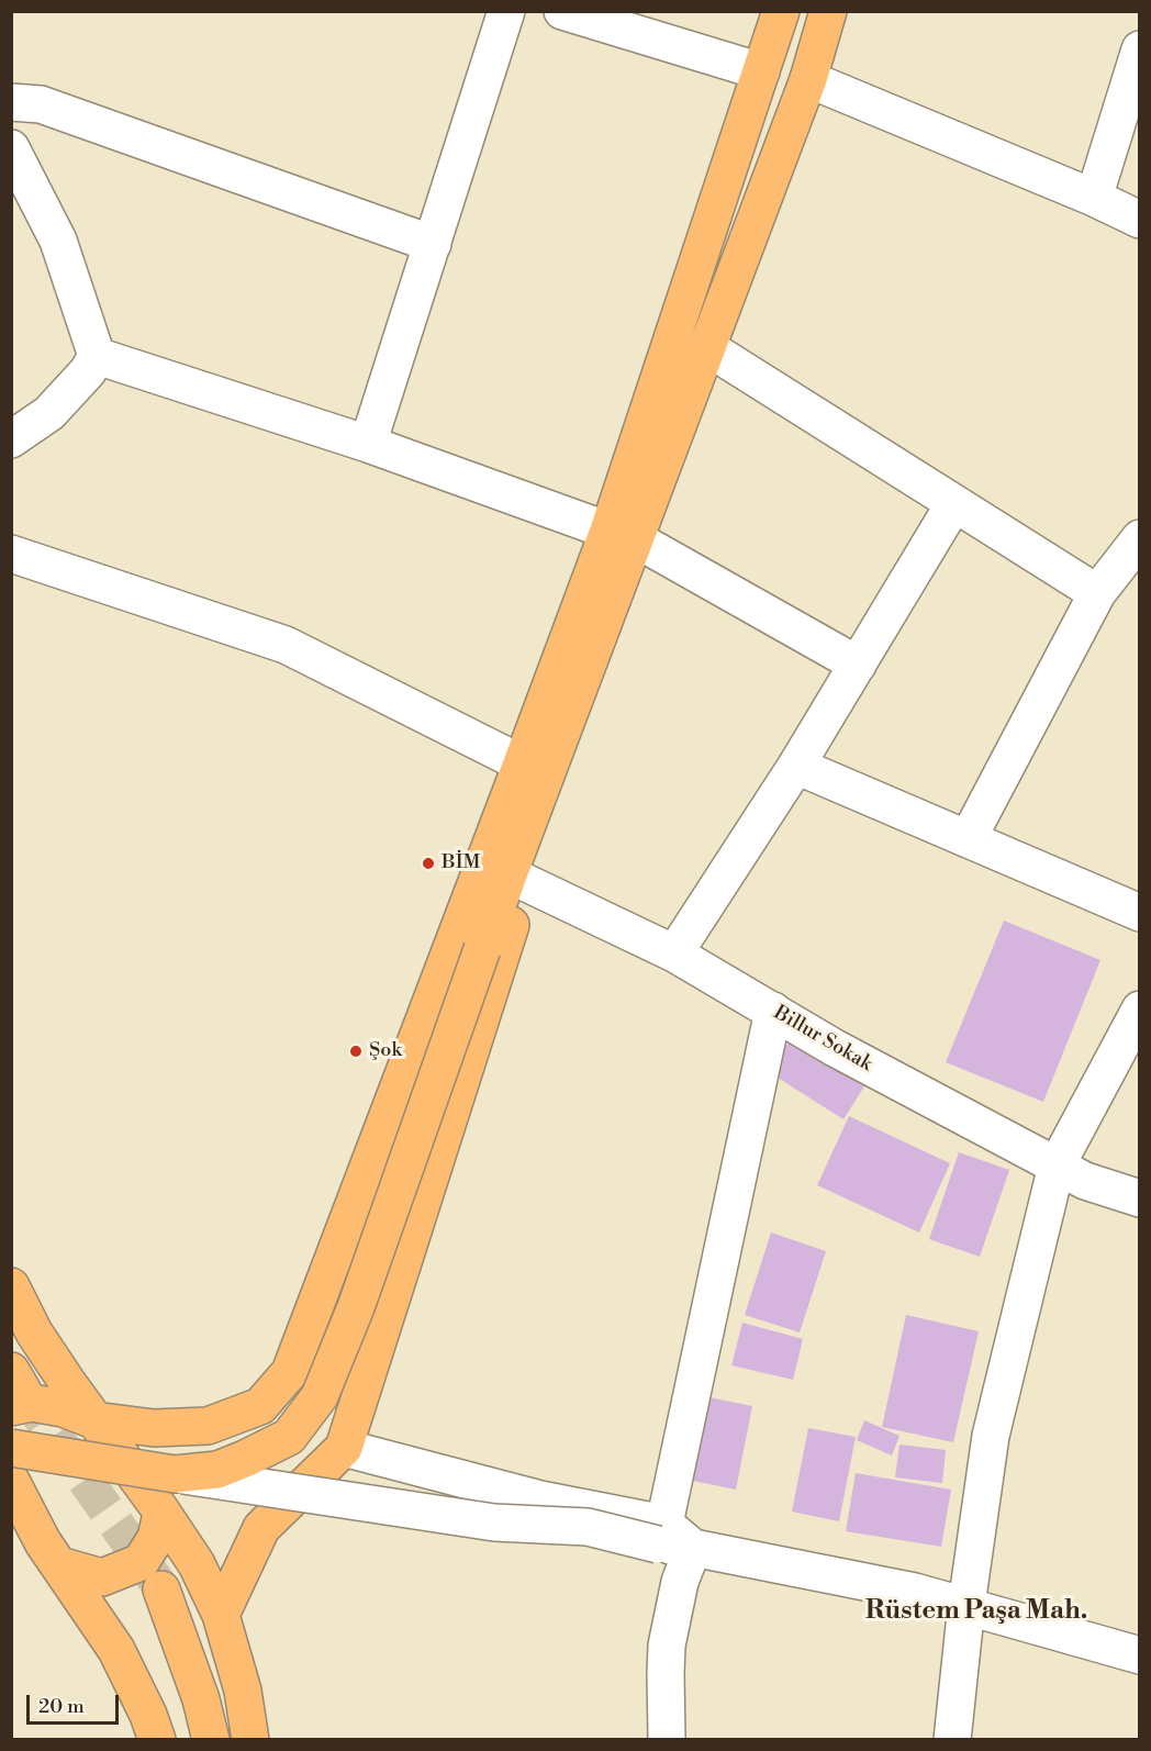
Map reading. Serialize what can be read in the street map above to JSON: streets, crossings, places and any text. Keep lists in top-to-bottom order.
{
  "streets": {
    "street": ["Billur Sokak"]
  },
  "districts": ["Rüstem Paşa Mah."],
  "places": ["BİM", "Şok"],
  "scale_bar": "20 m"
}
